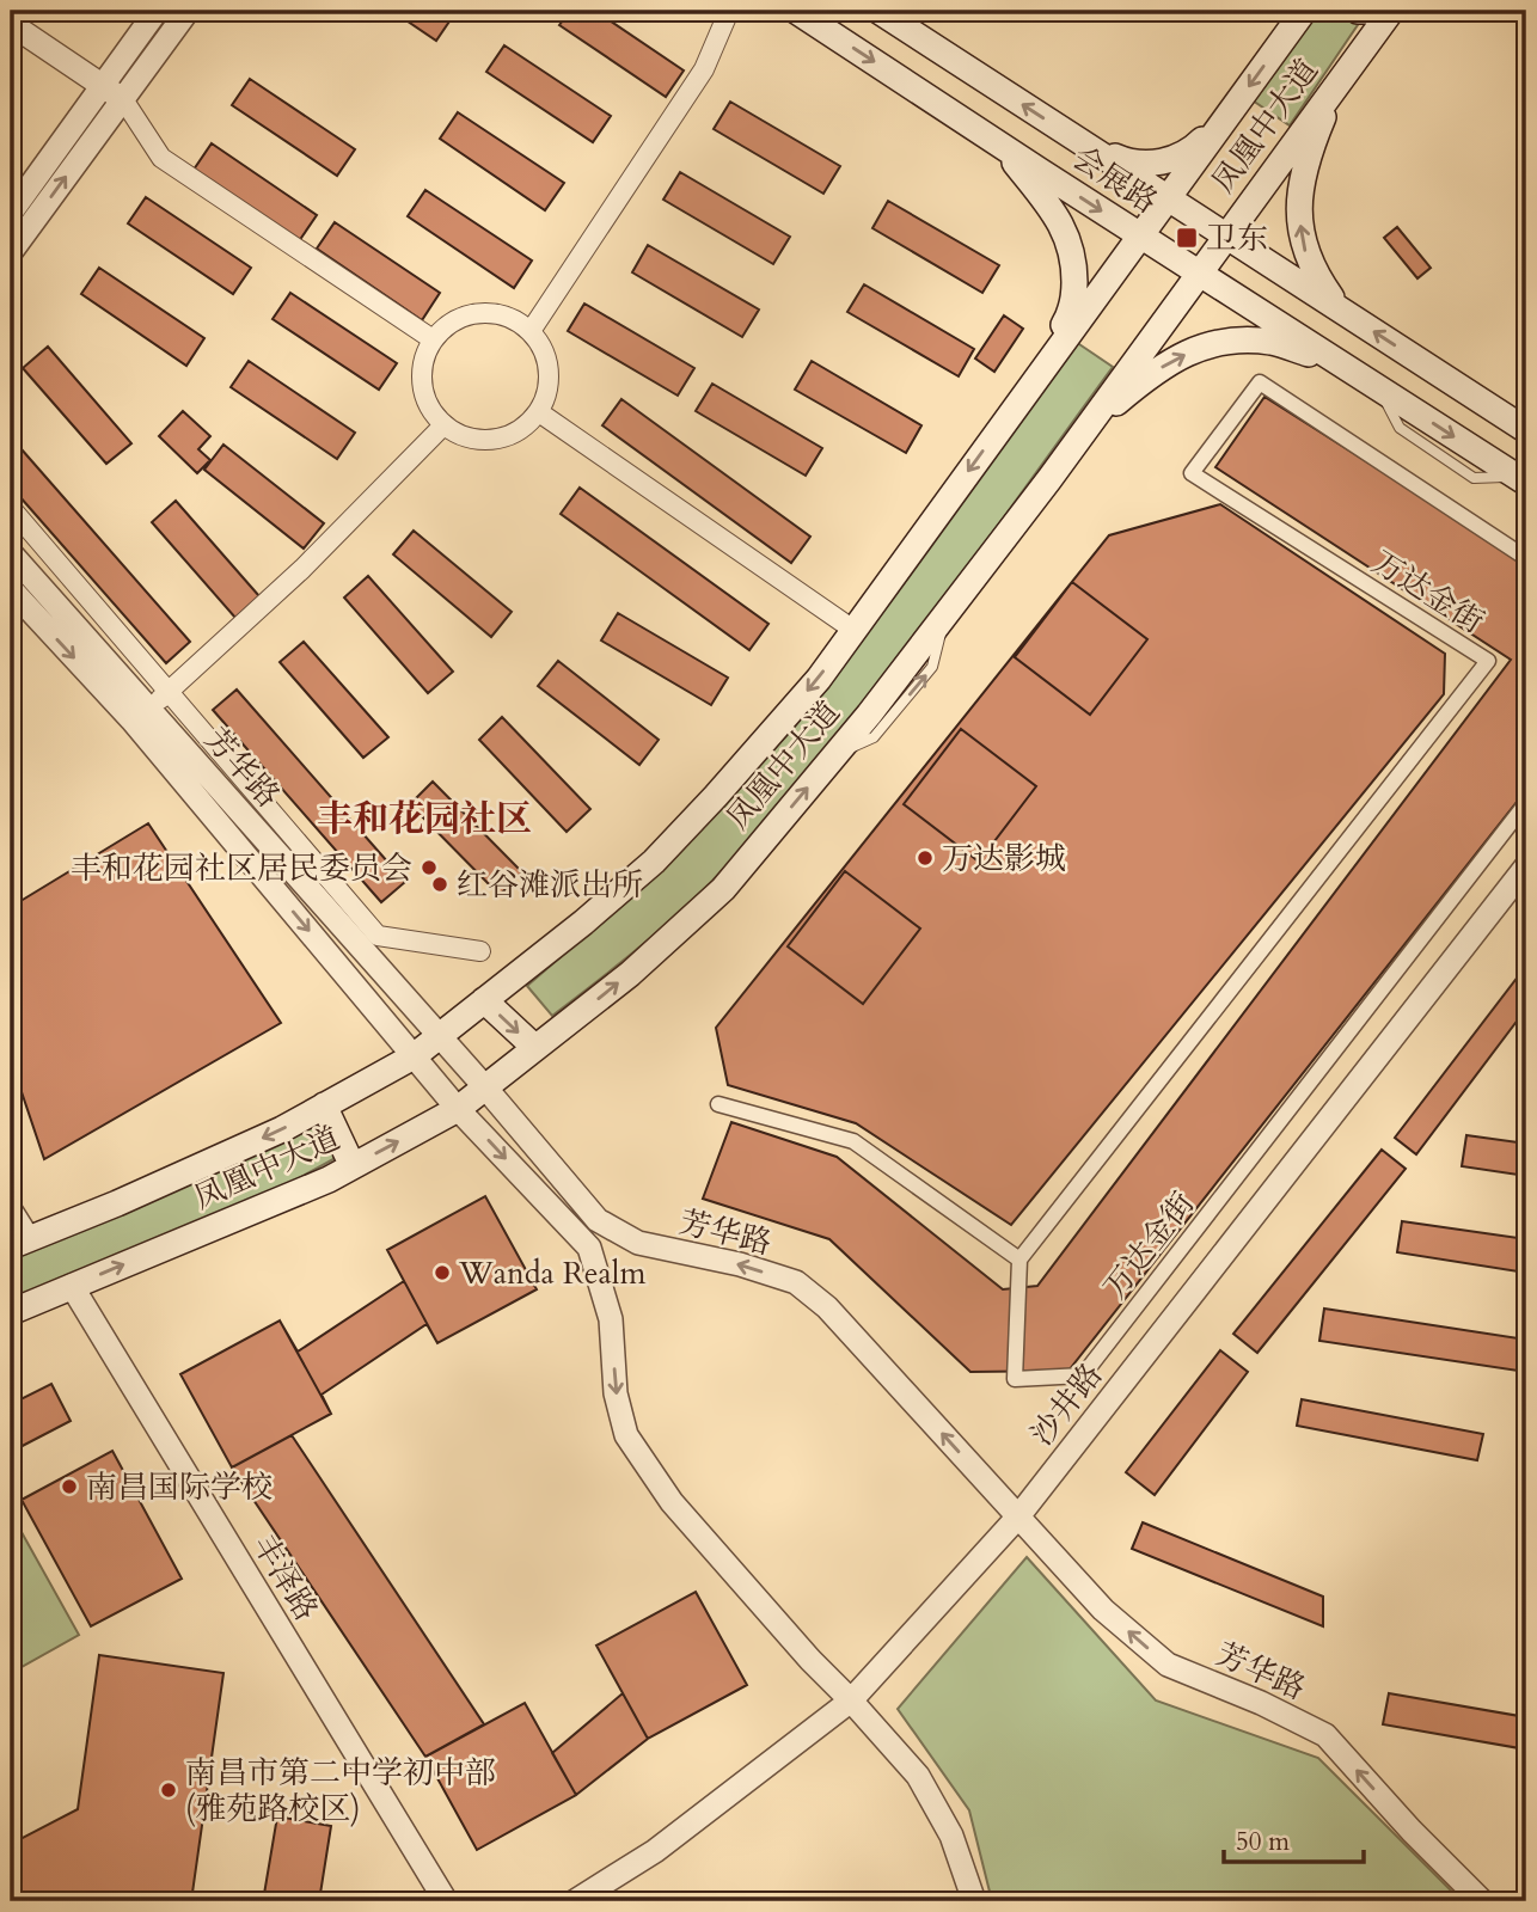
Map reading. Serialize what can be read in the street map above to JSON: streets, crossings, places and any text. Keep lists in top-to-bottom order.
{
  "streets": {
    "main road": ["凤凰中大道", "会展路"],
    "street": [
      "万达金街",
      "芳华路",
      "沙井路",
      "丰泽路"
    ]
  },
  "crossings": [
    ["凤凰中大道", "会展路"],
    ["凤凰中大道", "芳华路"],
    ["凤凰中大道", "丰泽路"],
    ["芳华路", "沙井路"]
  ],
  "districts": ["丰和花园社区"],
  "places": {
    "transit": ["卫东"],
    "other": [
      "万达影城",
      "丰和花园社区居民委员会",
      "红谷滩派出所",
      "Wanda Realm",
      "南昌国际学校",
      "南昌市第二中学初中部 (雅苑路校区)"
    ]
  },
  "scale_bar": "50 m"
}
